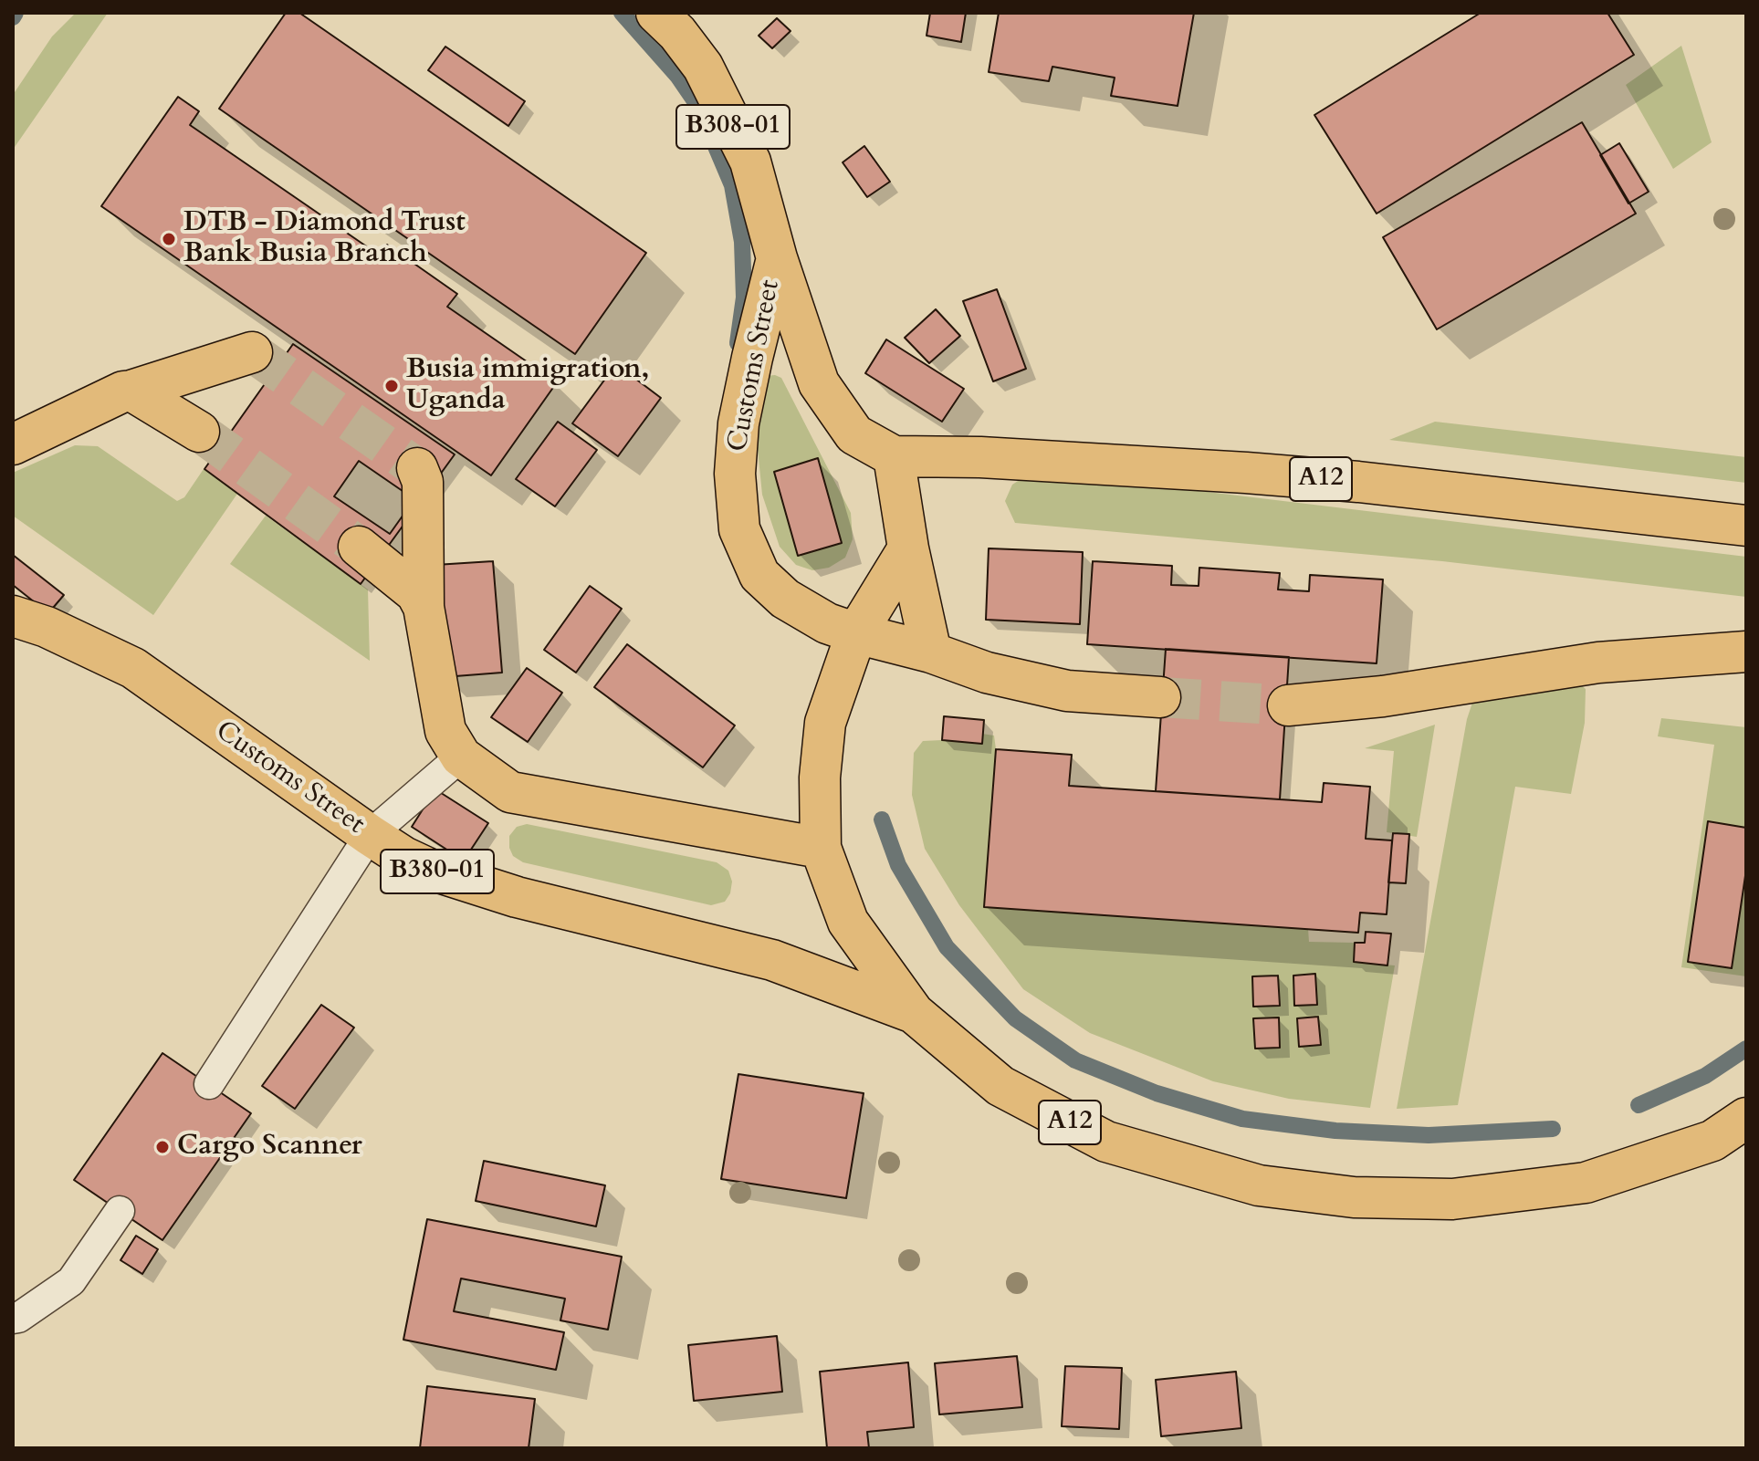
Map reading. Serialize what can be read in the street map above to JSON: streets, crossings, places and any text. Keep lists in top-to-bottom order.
{
  "streets": {
    "highway": [
      "B308-01",
      "Customs Street",
      "A12",
      "B380-01"
    ]
  },
  "crossings": [
    ["Customs Street", "A12"]
  ],
  "places": ["DTB - Diamond Trust Bank Busia Branch", "Busia immigration, Uganda", "Cargo Scanner"]
}
